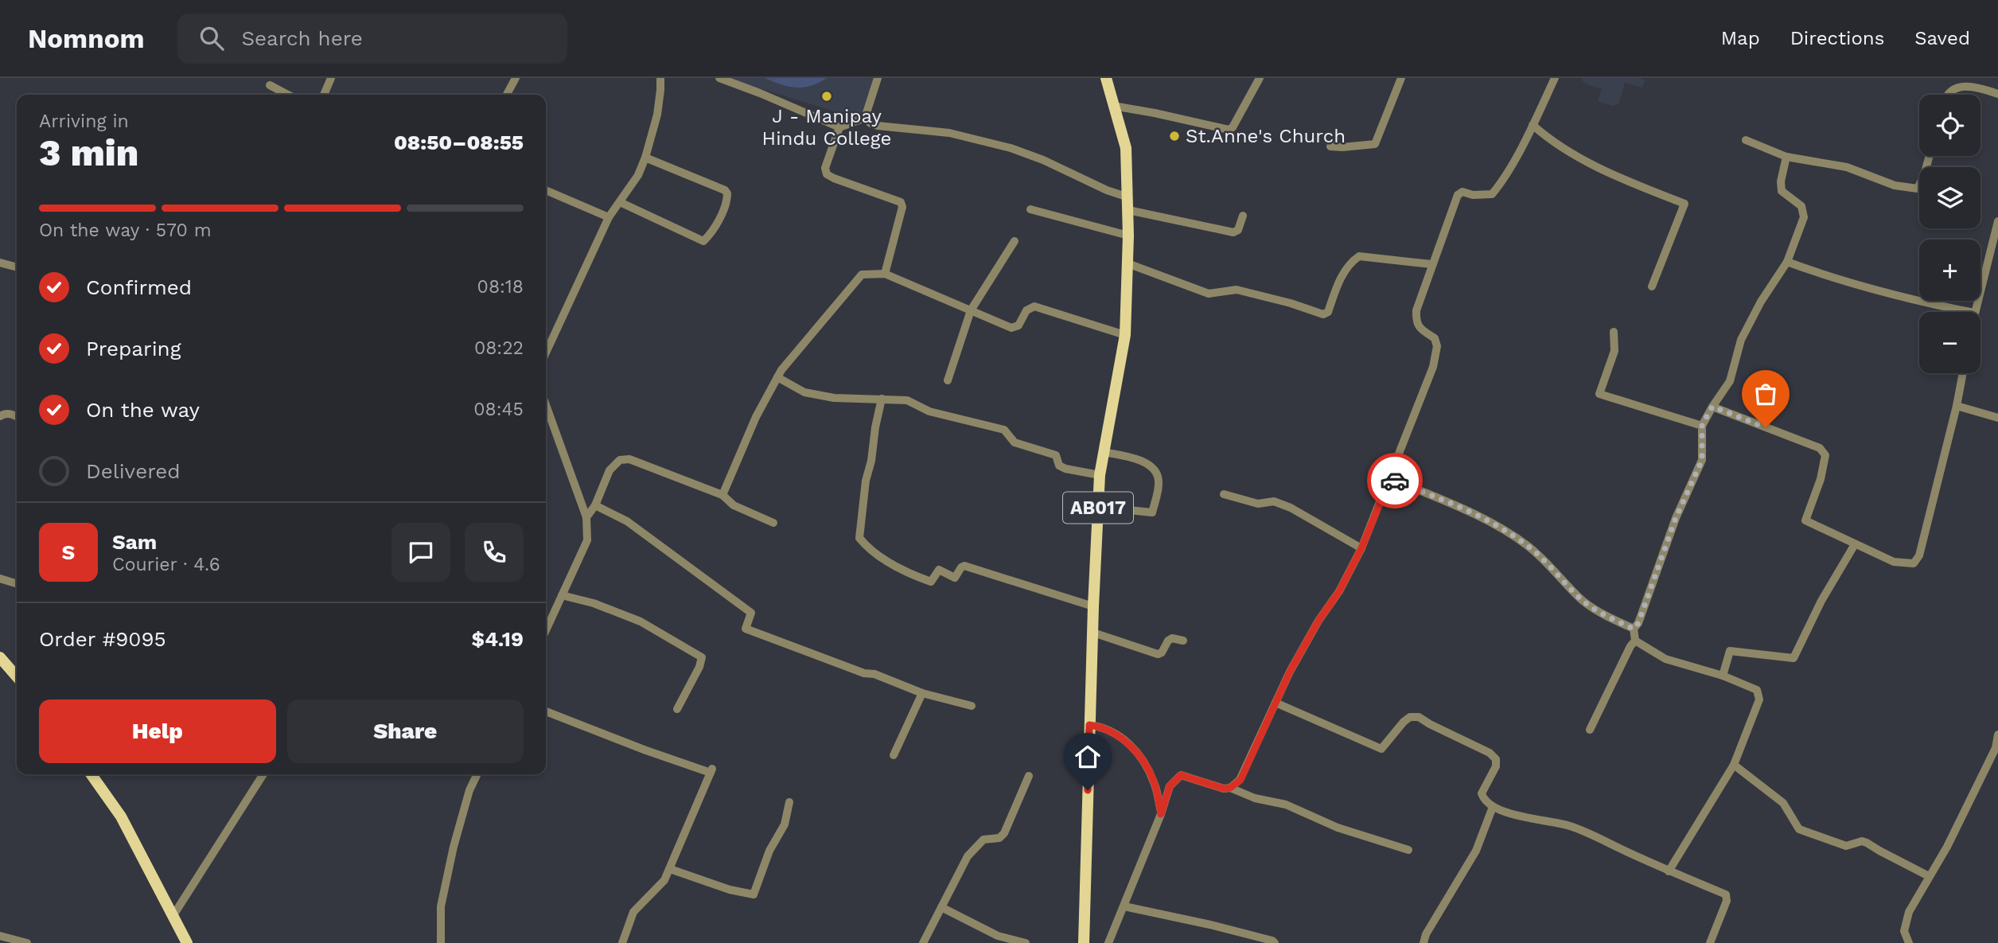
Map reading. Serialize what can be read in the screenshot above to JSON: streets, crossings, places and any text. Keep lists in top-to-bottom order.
{
  "streets": {
    "main road": ["AB017"]
  },
  "places": ["J - Manipay Hindu College", "St.Anne's Church"],
  "page": {
    "header": "Nomnom",
    "search": "Search here",
    "nav": ["Map", "Directions", "Saved"],
    "map_buttons": ["+", "−"],
    "heading": ["3 min", "Arriving in", "08:50–08:55"],
    "panel": [
      "Sam",
      "Courier · 4.6",
      "Order #9095",
      "$4.19"
    ],
    "bar": "On the way · 570 m",
    "list": [
      ["Confirmed", "08:18"],
      ["Preparing", "08:22"],
      ["On the way", "08:45"],
      "Delivered"
    ],
    "round": "S",
    "buttons": ["Help", "Share"]
  }
}
